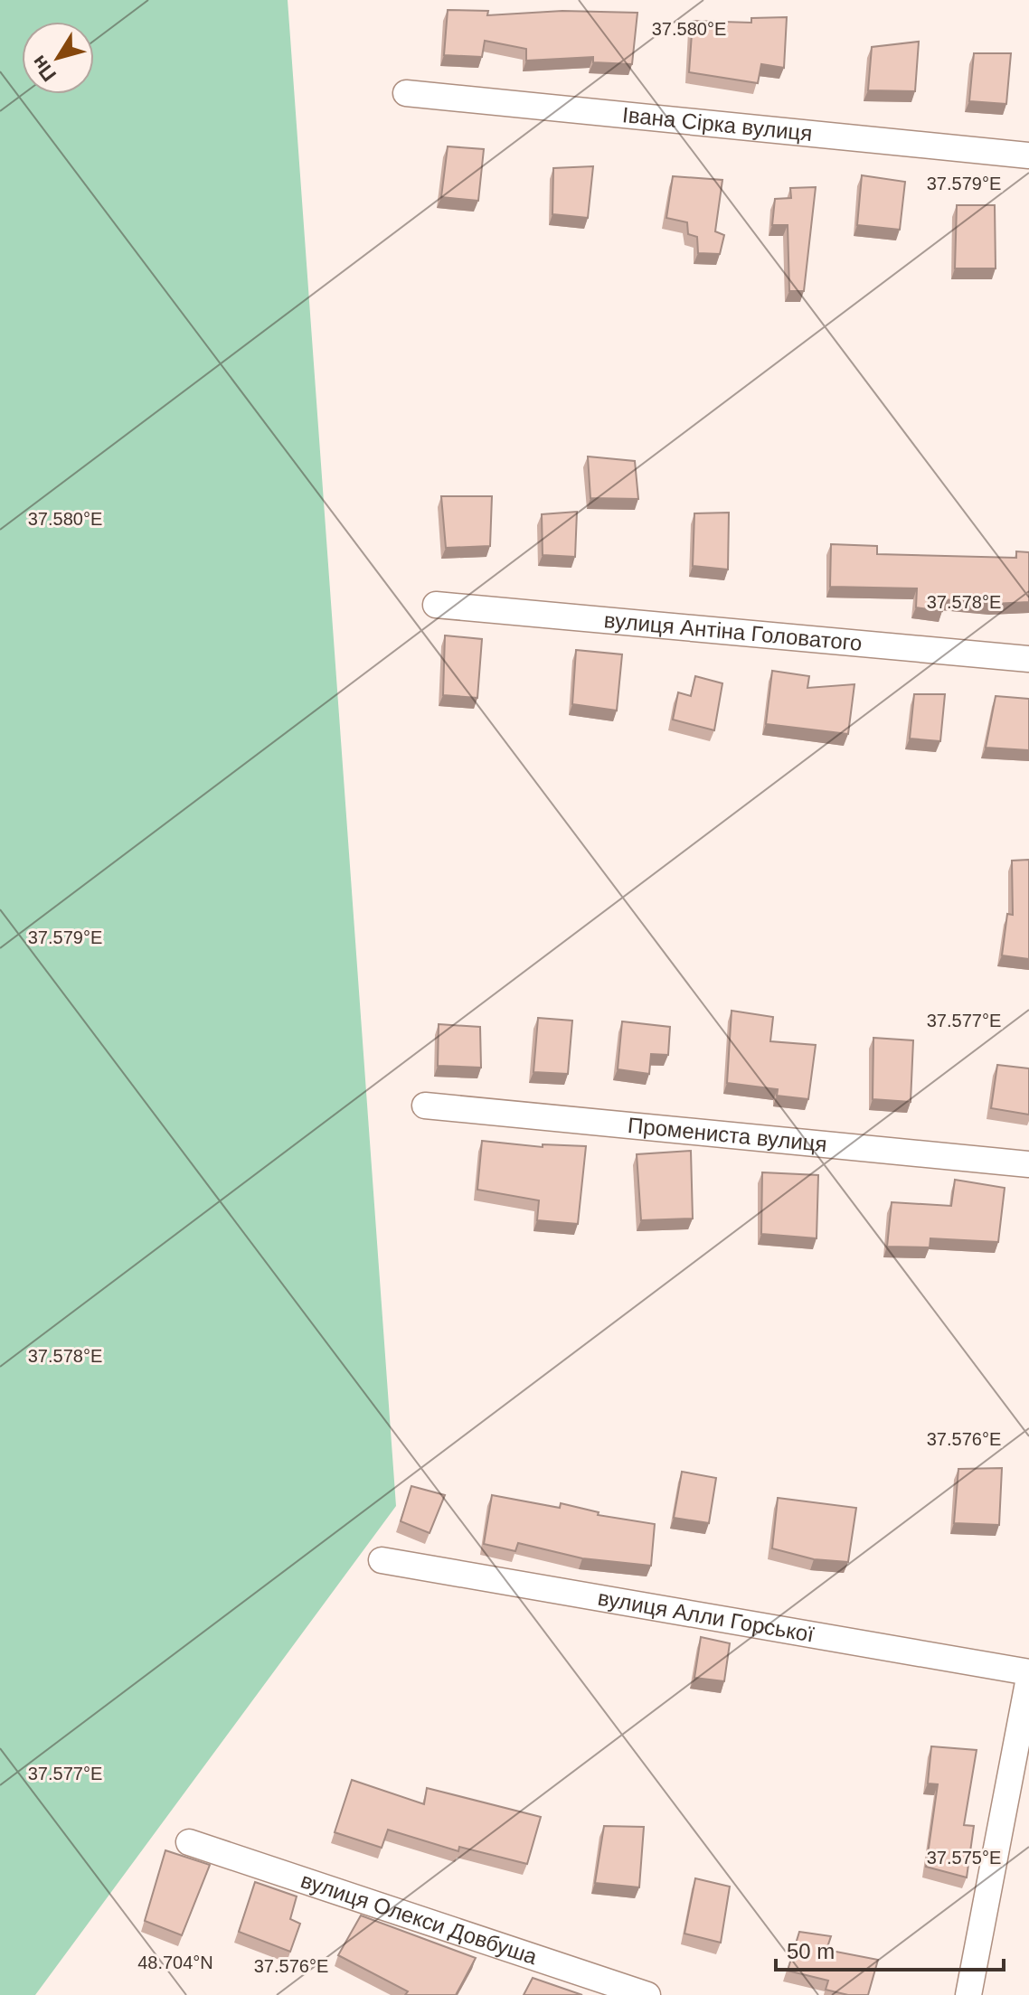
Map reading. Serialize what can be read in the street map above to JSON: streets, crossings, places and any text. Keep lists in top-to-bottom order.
{
  "streets": {
    "street": [
      "Івана Сірка вулиця",
      "вулиця Антіна Головатого",
      "Промениста вулиця",
      "вулиця Алли Горської",
      "вулиця Олекси Довбуша"
    ]
  },
  "scale_bar": "50 m",
  "north": "bottom left",
  "coordinates": [
    "37.580°E",
    "37.579°E",
    "37.578°E",
    "37.577°E",
    "37.576°E",
    "37.575°E",
    "48.704°N"
  ]
}
